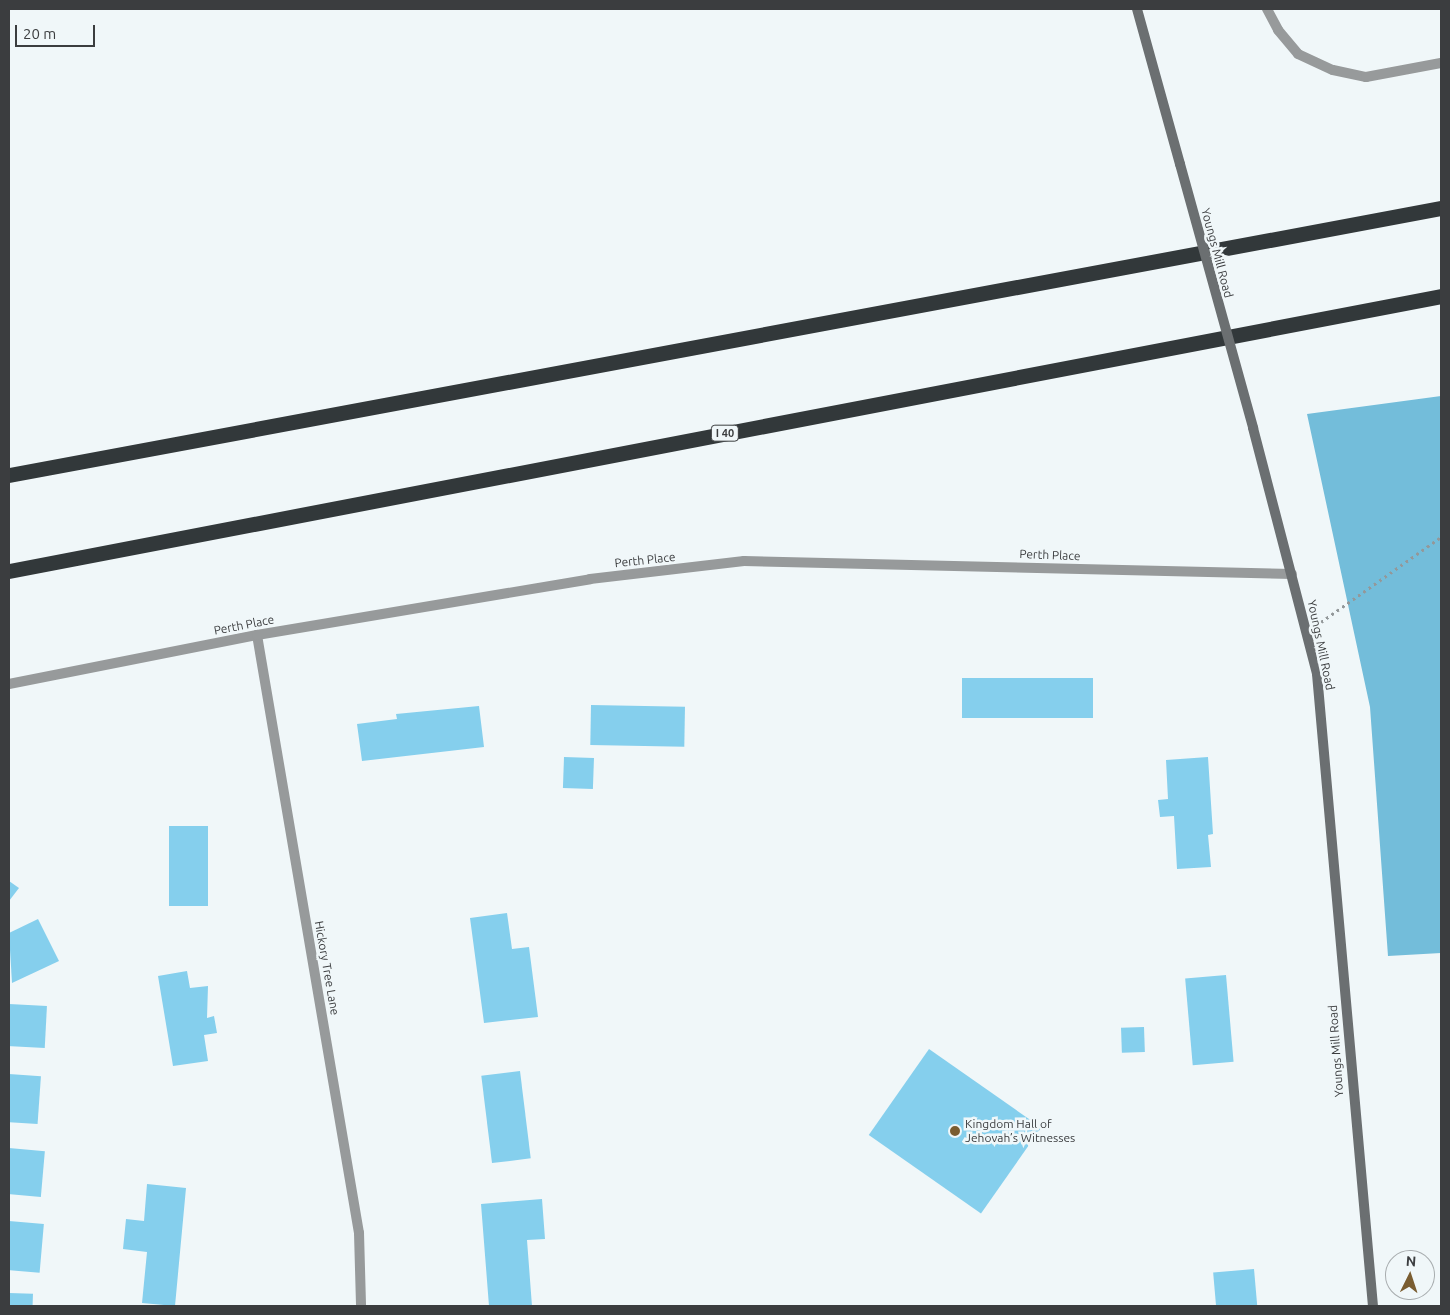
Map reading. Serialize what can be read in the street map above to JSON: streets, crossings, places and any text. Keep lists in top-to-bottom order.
{
  "streets": {
    "highway": ["I 40"],
    "street": ["Youngs Mill Road", "Perth Place", "Hickory Tree Lane"]
  },
  "crossings": [
    ["Youngs Mill Road", "Perth Place"],
    ["Perth Place", "Hickory Tree Lane"]
  ],
  "places": ["Kingdom Hall of Jehovah’s Witnesses"],
  "scale_bar": "20 m",
  "north": "top"
}
